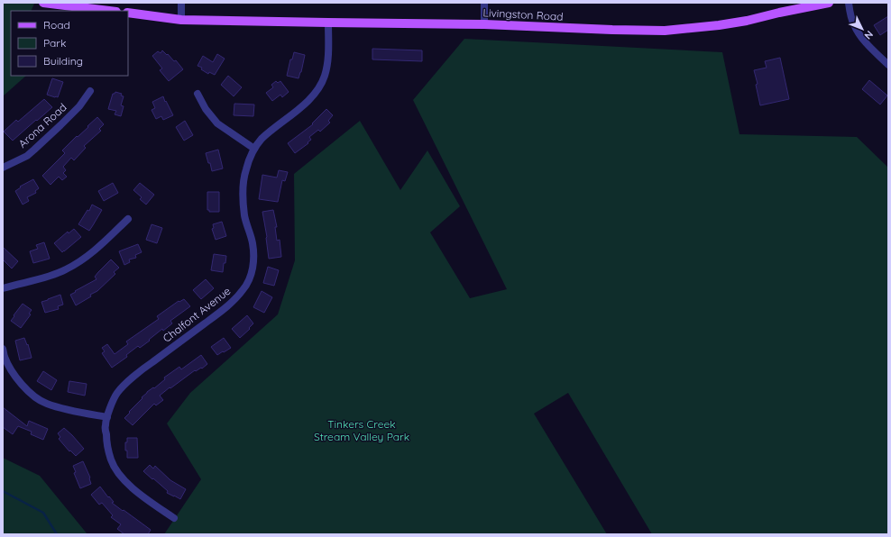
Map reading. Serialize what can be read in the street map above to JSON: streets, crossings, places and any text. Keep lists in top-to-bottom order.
{
  "streets": {
    "main road": ["Livingston Road"],
    "street": ["Arona Road", "Chalfont Avenue"]
  },
  "crossings": [
    ["Livingston Road", "Chalfont Avenue"]
  ],
  "parks": ["Tinkers Creek Stream Valley Park"],
  "legend": ["Road", "Park", "Building"],
  "north": "bottom right"
}
